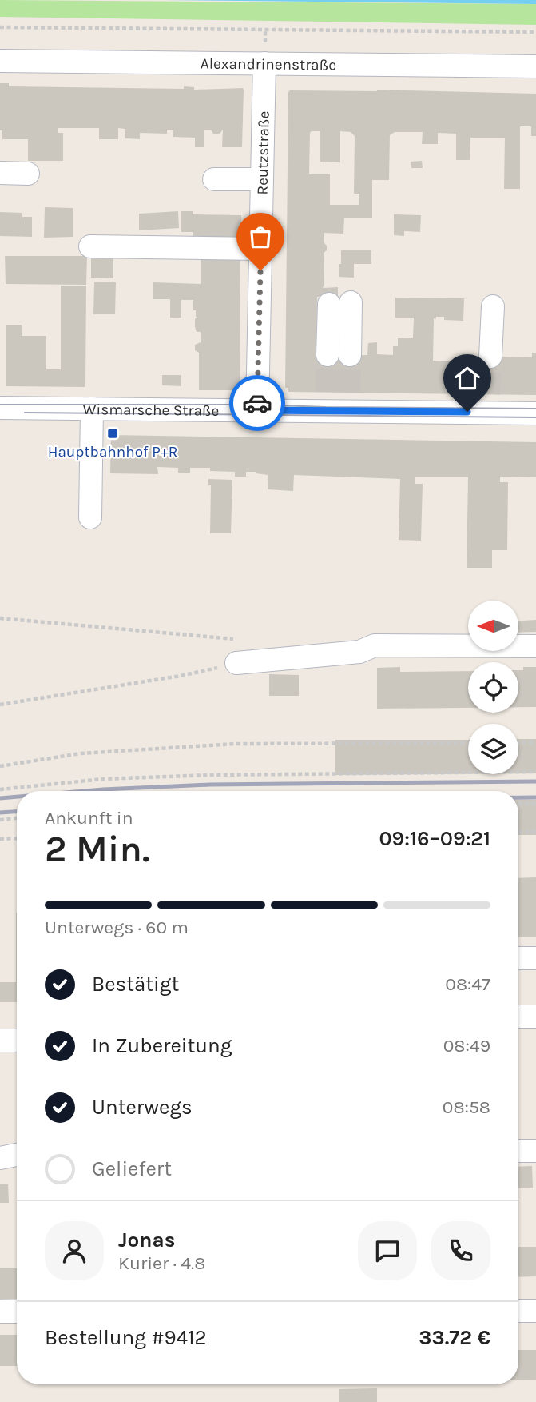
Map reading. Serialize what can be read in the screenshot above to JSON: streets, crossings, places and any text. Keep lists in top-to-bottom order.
{
  "streets": {
    "street": ["Alexandrinenstraße", "Reutzstraße", "Wismarsche Straße"]
  },
  "crossings": [
    ["Alexandrinenstraße", "Reutzstraße"],
    ["Reutzstraße", "Wismarsche Straße"]
  ],
  "places": {
    "transit": ["Hauptbahnhof P+R"]
  },
  "north": "left",
  "page": {
    "heading": ["2 Min.", "Ankunft in", "09:16–09:21"],
    "panel": [
      "Jonas",
      "Kurier · 4.8",
      "Bestellung #9412",
      "33.72 €"
    ],
    "bar": "Unterwegs · 60 m",
    "list": [
      ["Bestätigt", "08:47"],
      ["In Zubereitung", "08:49"],
      ["Unterwegs", "08:58"],
      "Geliefert"
    ]
  }
}
